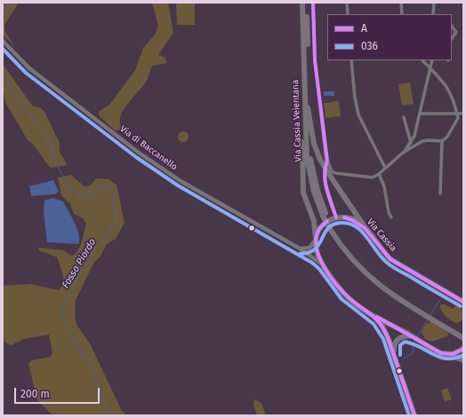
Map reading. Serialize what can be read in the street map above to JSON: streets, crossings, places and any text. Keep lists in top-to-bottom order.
{
  "streets": {
    "highway": ["Via Cassia Veientana"],
    "main road": ["Via Cassia"],
    "street": ["Via di Baccanello"]
  },
  "water": ["Fosso Piordo"],
  "lines": ["transit line A", "transit line 036"],
  "legend": ["A", "036"],
  "scale_bar": "200 m"
}
